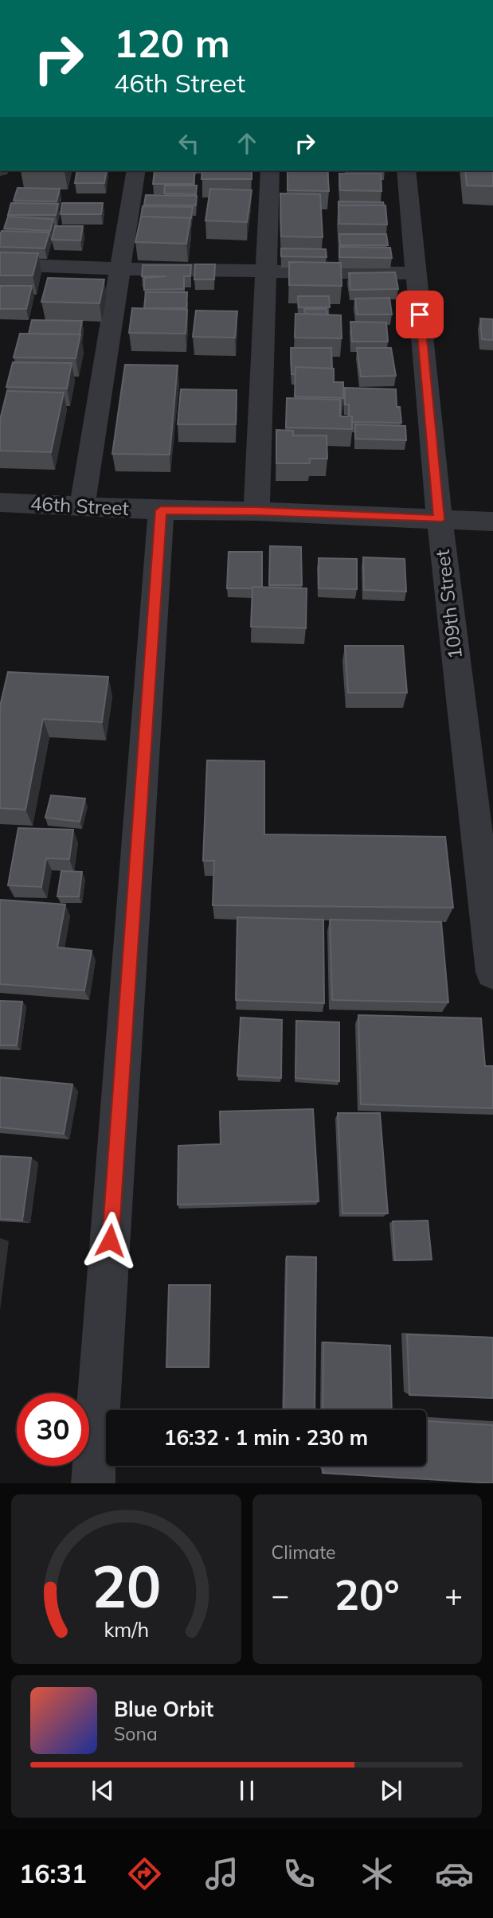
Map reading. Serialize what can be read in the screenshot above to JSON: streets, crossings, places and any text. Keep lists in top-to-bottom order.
{
  "streets": {
    "street": ["46th Street", "109th Street"]
  },
  "crossings": [
    ["46th Street", "109th Street"]
  ],
  "page": {
    "turn": ["120 m", "46th Street"],
    "limit": "30",
    "trip": "16:32 · 1 min · 230 m",
    "tile": "Climate",
    "heat": ["−", "20°", "+"],
    "song": ["Blue Orbit", "Sona"],
    "tabs": "16:31",
    "gauge": ["20", "km/h"]
  }
}
